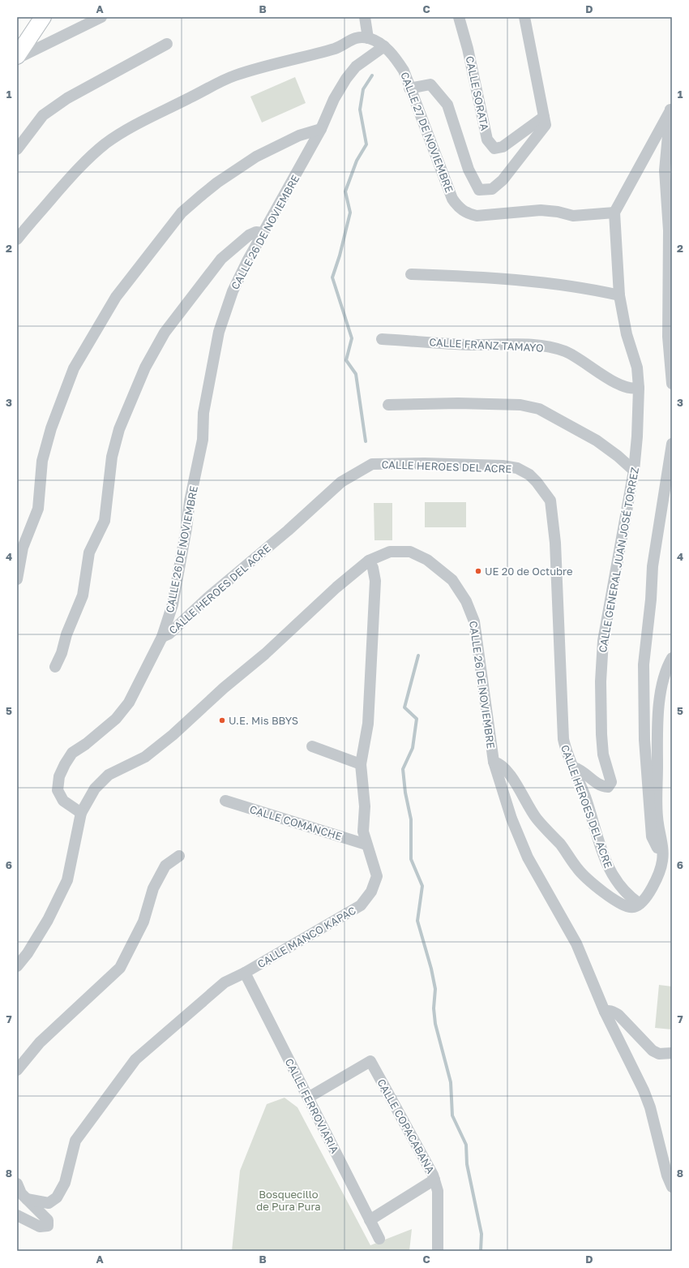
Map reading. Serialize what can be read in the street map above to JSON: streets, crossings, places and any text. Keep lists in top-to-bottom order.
{
  "streets": {
    "street": [
      "CALLE SORATA",
      "CALLE 27 DE NOVIEMBRE",
      "CALLE 26 DE NOVIEMBRE",
      "CALLE FRANZ TAMAYO",
      "CALLE HEROES DEL ACRE",
      "CALLE GENERAL JUAN JOSÉ TORREZ",
      "CALLE COMANCHE",
      "CALLE MANCO KAPAC",
      "CALLE FERROVIARIA",
      "CALLE COPACABANA"
    ]
  },
  "crossings": [
    ["CALLE 27 DE NOVIEMBRE", "CALLE 26 DE NOVIEMBRE"],
    ["CALLE 27 DE NOVIEMBRE", "CALLE GENERAL JUAN JOSÉ TORREZ"],
    ["CALLE 26 DE NOVIEMBRE", "CALLE HEROES DEL ACRE"],
    ["CALLE 26 DE NOVIEMBRE", "CALLE MANCO KAPAC"],
    ["CALLE FRANZ TAMAYO", "CALLE GENERAL JUAN JOSÉ TORREZ"],
    ["CALLE HEROES DEL ACRE", "CALLE GENERAL JUAN JOSÉ TORREZ"],
    ["CALLE COMANCHE", "CALLE MANCO KAPAC"],
    ["CALLE MANCO KAPAC", "CALLE FERROVIARIA"],
    ["CALLE FERROVIARIA", "CALLE COPACABANA"]
  ],
  "parks": ["Bosquecillo de Pura Pura"],
  "places": ["UE 20 de Octubre", "U.E. Mis BBYS"],
  "grid": {
    "columns": [
      "A",
      "B",
      "C",
      "D"
    ],
    "rows": [
      "1",
      "2",
      "3",
      "4",
      "5",
      "6",
      "7",
      "8"
    ]
  }
}
